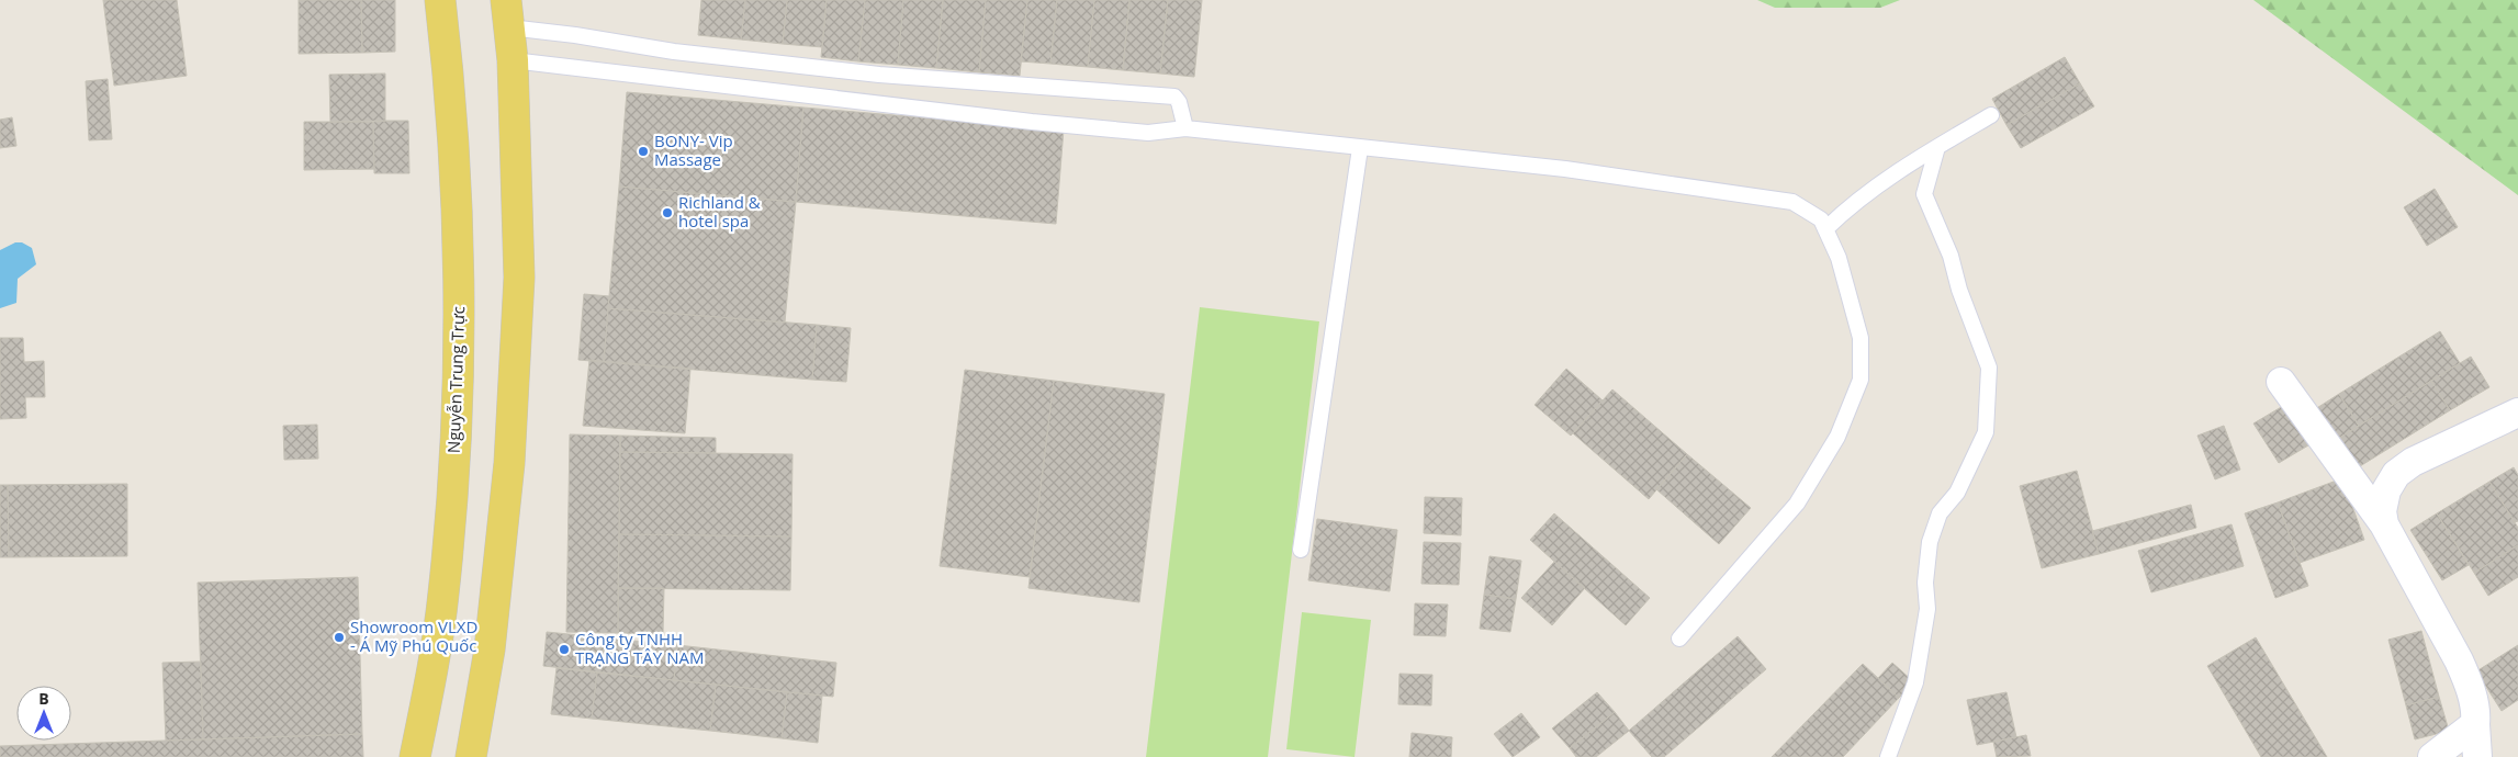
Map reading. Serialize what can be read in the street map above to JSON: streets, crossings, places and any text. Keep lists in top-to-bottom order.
{
  "streets": {
    "main road": ["Nguyễn Trung Trực"]
  },
  "places": [
    "BONY- Vip Massage",
    "Richland & hotel spa",
    "Showroom VLXD - Á Mỹ Phú Quốc",
    "Công ty TNHH TRẠNG TÂY NAM"
  ],
  "north": "top"
}
